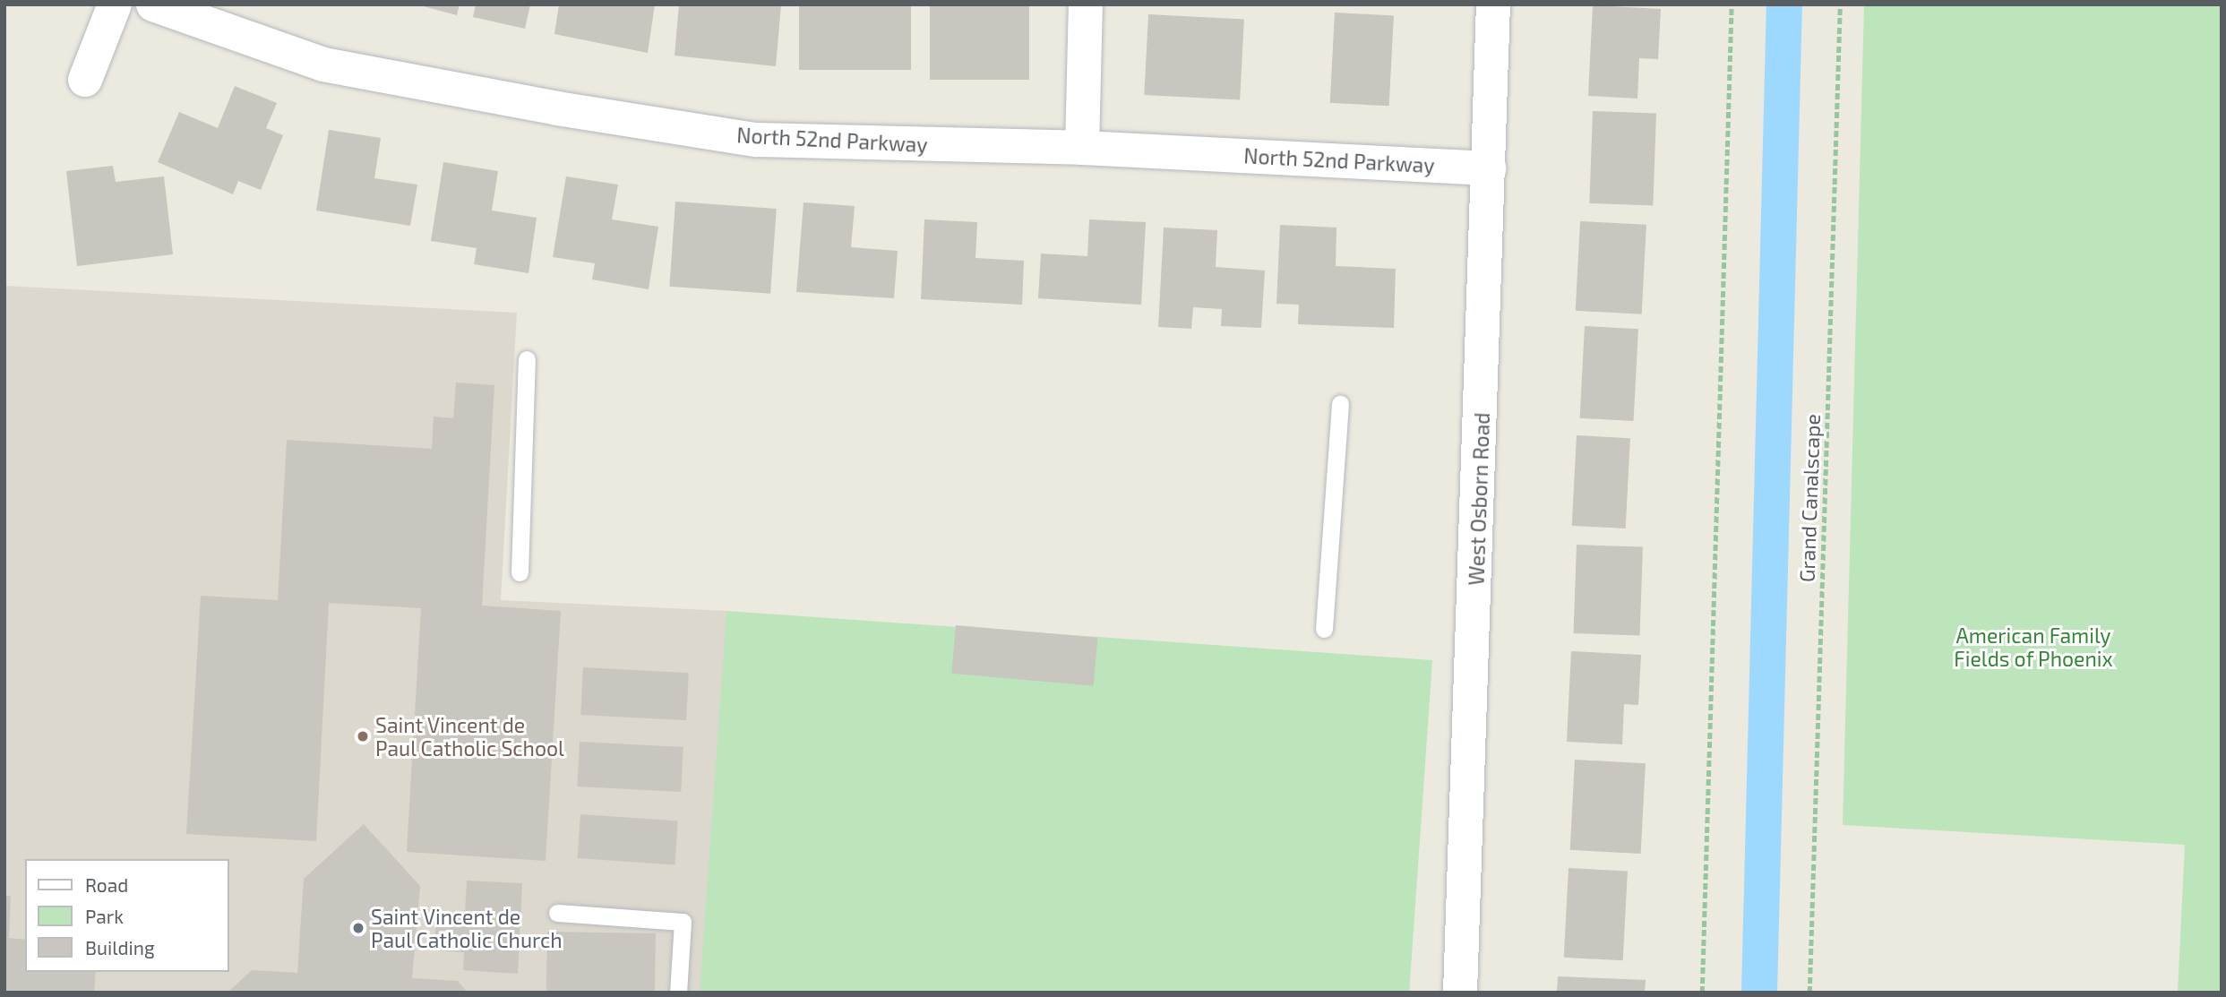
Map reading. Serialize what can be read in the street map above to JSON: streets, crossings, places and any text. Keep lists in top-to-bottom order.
{
  "streets": {
    "street": ["North 52nd Parkway", "West Osborn Road"],
    "path": ["Grand Canalscape"]
  },
  "crossings": [
    ["North 52nd Parkway", "West Osborn Road"]
  ],
  "parks": ["American Family Fields of Phoenix"],
  "places": ["Saint Vincent de Paul Catholic School", "Saint Vincent de Paul Catholic Church"],
  "legend": ["Road", "Park", "Building"]
}
